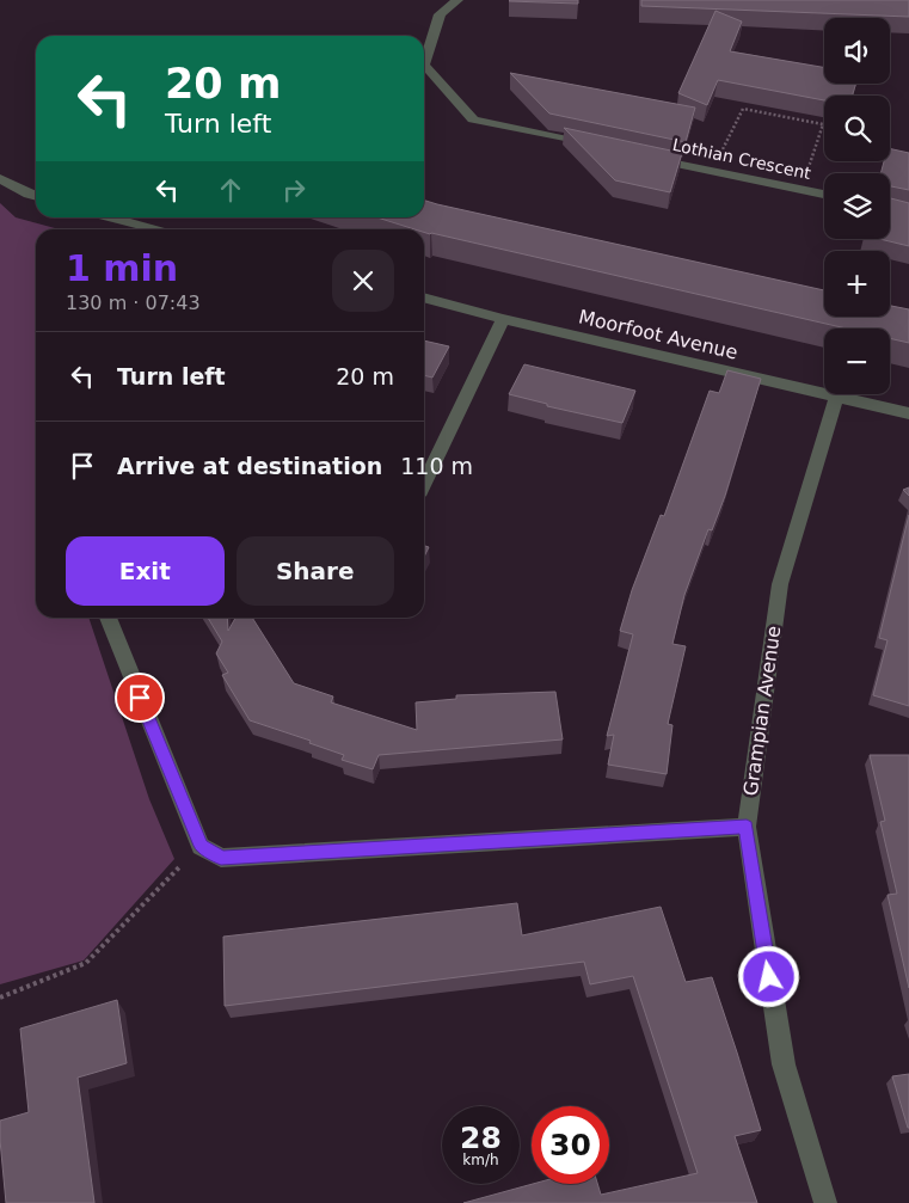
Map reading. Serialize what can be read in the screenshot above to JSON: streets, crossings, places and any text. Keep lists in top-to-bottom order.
{
  "streets": {
    "street": ["Lothian Crescent", "Moorfoot Avenue", "Grampian Avenue"]
  },
  "crossings": [
    ["Moorfoot Avenue", "Grampian Avenue"]
  ],
  "page": {
    "map_buttons": ["+", "−"],
    "turn": ["20 m", "Turn left"],
    "heading": ["1 min", "130 m · 07:43"],
    "list": [
      {
        "name": "Turn left",
        "value": "20 m"
      },
      {
        "name": "Arrive at destination",
        "value": "110 m"
      }
    ],
    "buttons": ["Exit", "Share"],
    "speed": "28 km/h",
    "limit": "30"
  }
}
